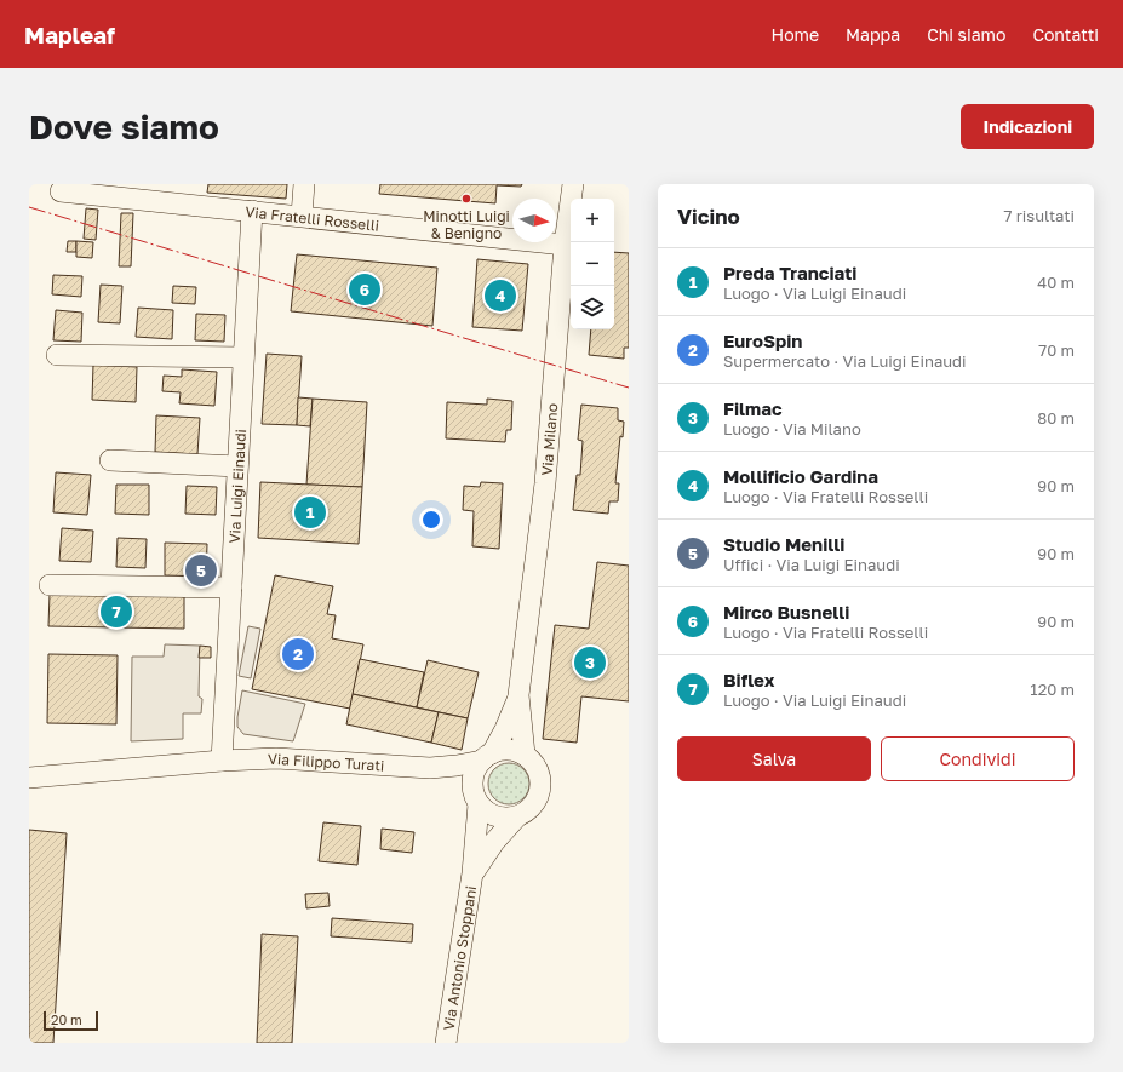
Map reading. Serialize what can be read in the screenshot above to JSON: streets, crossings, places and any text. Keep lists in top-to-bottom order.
{
  "streets": {
    "street": [
      "Via Fratelli Rosselli",
      "Via Milano",
      "Via Luigi Einaudi",
      "Via Filippo Turati",
      "Via Antonio Stoppani"
    ]
  },
  "crossings": [
    ["Via Fratelli Rosselli", "Via Milano"],
    ["Via Fratelli Rosselli", "Via Luigi Einaudi"],
    ["Via Milano", "Via Filippo Turati"],
    ["Via Milano", "Via Antonio Stoppani"],
    ["Via Luigi Einaudi", "Via Filippo Turati"],
    ["Via Filippo Turati", "Via Antonio Stoppani"]
  ],
  "places": ["Minotti Luigi & Benigno"],
  "scale_bar": "20 m",
  "north": "right",
  "page": {
    "header": "Mapleaf",
    "nav": [
      "Home",
      "Mappa",
      "Chi siamo",
      "Contatti"
    ],
    "buttons": [
      "Indicazioni",
      ["Salva", "Condividi"]
    ],
    "title": "Dove siamo",
    "heading": ["Vicino", "7 risultati"],
    "map_buttons": ["+", "−"],
    "list": [
      {
        "mark": "1",
        "name": "Preda Tranciati",
        "note": "Luogo · Via Luigi Einaudi",
        "value": "40 m"
      },
      {
        "mark": "2",
        "name": "EuroSpin",
        "note": "Supermercato · Via Luigi Einaudi",
        "value": "70 m"
      },
      {
        "mark": "3",
        "name": "Filmac",
        "note": "Luogo · Via Milano",
        "value": "80 m"
      },
      {
        "mark": "4",
        "name": "Mollificio Gardina",
        "note": "Luogo · Via Fratelli Rosselli",
        "value": "90 m"
      },
      {
        "mark": "5",
        "name": "Studio Menilli",
        "note": "Uffici · Via Luigi Einaudi",
        "value": "90 m"
      },
      {
        "mark": "6",
        "name": "Mirco Busnelli",
        "note": "Luogo · Via Fratelli Rosselli",
        "value": "90 m"
      },
      {
        "mark": "7",
        "name": "Biflex",
        "note": "Luogo · Via Luigi Einaudi",
        "value": "120 m"
      }
    ],
    "pins": [
      "6",
      "4",
      "1",
      "5",
      "7",
      "2",
      "3"
    ],
    "scale": "20 m"
  }
}
